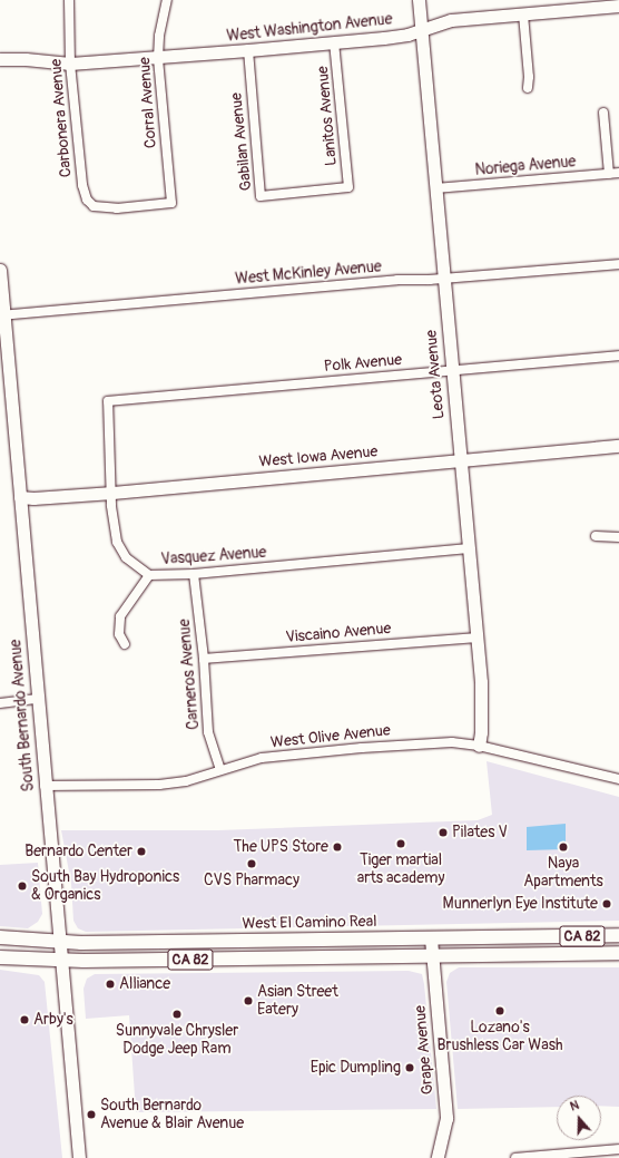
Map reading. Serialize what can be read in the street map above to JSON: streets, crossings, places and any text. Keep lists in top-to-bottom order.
{
  "streets": {
    "main road": ["West El Camino Real", "CA 82"],
    "street": [
      "West Washington Avenue",
      "Corral Avenue",
      "Lanitos Avenue",
      "Carbonera Avenue",
      "Gabilan Avenue",
      "Noriega Avenue",
      "West McKinley Avenue",
      "Polk Avenue",
      "Leota Avenue",
      "West Iowa Avenue",
      "Vasquez Avenue",
      "Viscaino Avenue",
      "Carneros Avenue",
      "South Bernardo Avenue",
      "West Olive Avenue",
      "Grape Avenue"
    ]
  },
  "crossings": [
    ["West Washington Avenue", "Corral Avenue"],
    ["West Washington Avenue", "Lanitos Avenue"],
    ["West Washington Avenue", "Carbonera Avenue"],
    ["West Washington Avenue", "Gabilan Avenue"],
    ["West Washington Avenue", "Leota Avenue"],
    ["Corral Avenue", "Carbonera Avenue"],
    ["Lanitos Avenue", "Gabilan Avenue"],
    ["Noriega Avenue", "Leota Avenue"],
    ["West McKinley Avenue", "Leota Avenue"],
    ["West McKinley Avenue", "South Bernardo Avenue"],
    ["Polk Avenue", "Leota Avenue"],
    ["Polk Avenue", "Vasquez Avenue"],
    ["Leota Avenue", "West Iowa Avenue"],
    ["Leota Avenue", "Vasquez Avenue"],
    ["Leota Avenue", "Viscaino Avenue"],
    ["Leota Avenue", "West Olive Avenue"],
    ["West Iowa Avenue", "Vasquez Avenue"],
    ["West Iowa Avenue", "South Bernardo Avenue"],
    ["Vasquez Avenue", "Carneros Avenue"],
    ["Viscaino Avenue", "Carneros Avenue"],
    ["Carneros Avenue", "West Olive Avenue"],
    ["South Bernardo Avenue", "West Olive Avenue"],
    ["South Bernardo Avenue", "West El Camino Real"],
    ["South Bernardo Avenue", "CA 82"],
    ["West El Camino Real", "Grape Avenue"],
    ["CA 82", "Grape Avenue"]
  ],
  "places": [
    "Pilates V",
    "Tiger martial arts academy",
    "The UPS Store",
    "Naya Apartments",
    "Bernardo Center",
    "CVS Pharmacy",
    "South Bay Hydroponics & Organics",
    "Munnerlyn Eye Institute",
    "Alliance",
    "Asian Street Eatery",
    "Lozano's Brushless Car Wash",
    "Sunnyvale Chrysler Dodge Jeep Ram",
    "Arby's",
    "Epic Dumpling",
    "South Bernardo Avenue & Blair Avenue"
  ],
  "north": "top"
}
